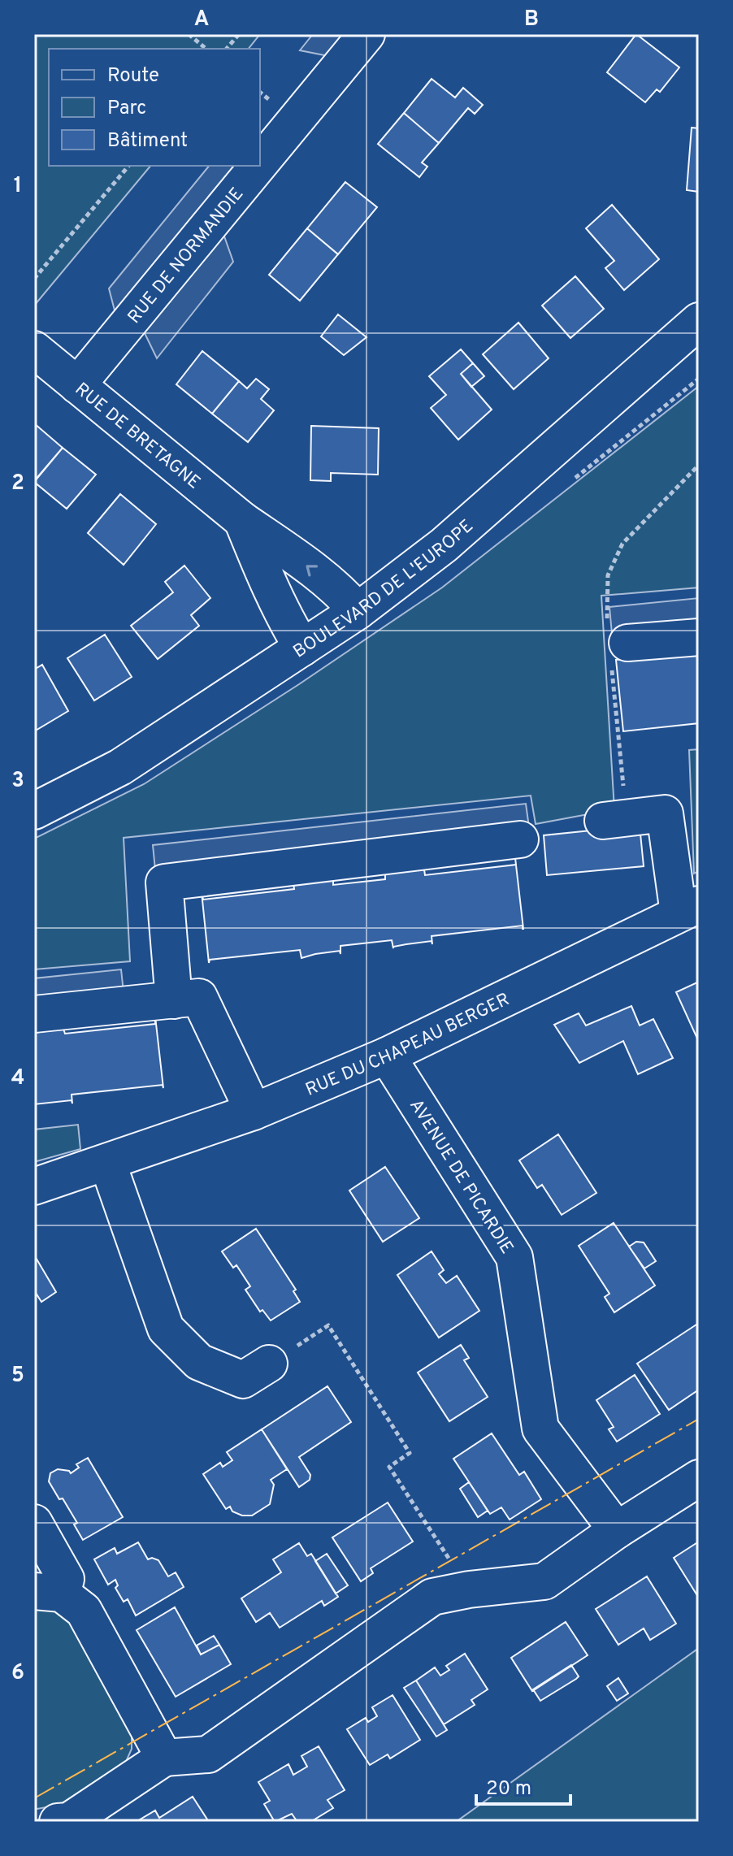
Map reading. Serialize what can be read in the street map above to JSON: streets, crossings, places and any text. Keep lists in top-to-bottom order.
{
  "streets": {
    "street": [
      "RUE DE NORMANDIE",
      "RUE DE BRETAGNE",
      "BOULEVARD DE L'EUROPE",
      "RUE DU CHAPEAU BERGER",
      "AVENUE DE PICARDIE"
    ]
  },
  "crossings": [
    ["RUE DE NORMANDIE", "RUE DE BRETAGNE"],
    ["RUE DE BRETAGNE", "BOULEVARD DE L'EUROPE"],
    ["RUE DU CHAPEAU BERGER", "AVENUE DE PICARDIE"]
  ],
  "legend": ["Route", "Parc", "Bâtiment"],
  "scale_bar": "20 m",
  "grid": {
    "columns": ["A", "B"],
    "rows": [
      "1",
      "2",
      "3",
      "4",
      "5",
      "6"
    ]
  }
}
